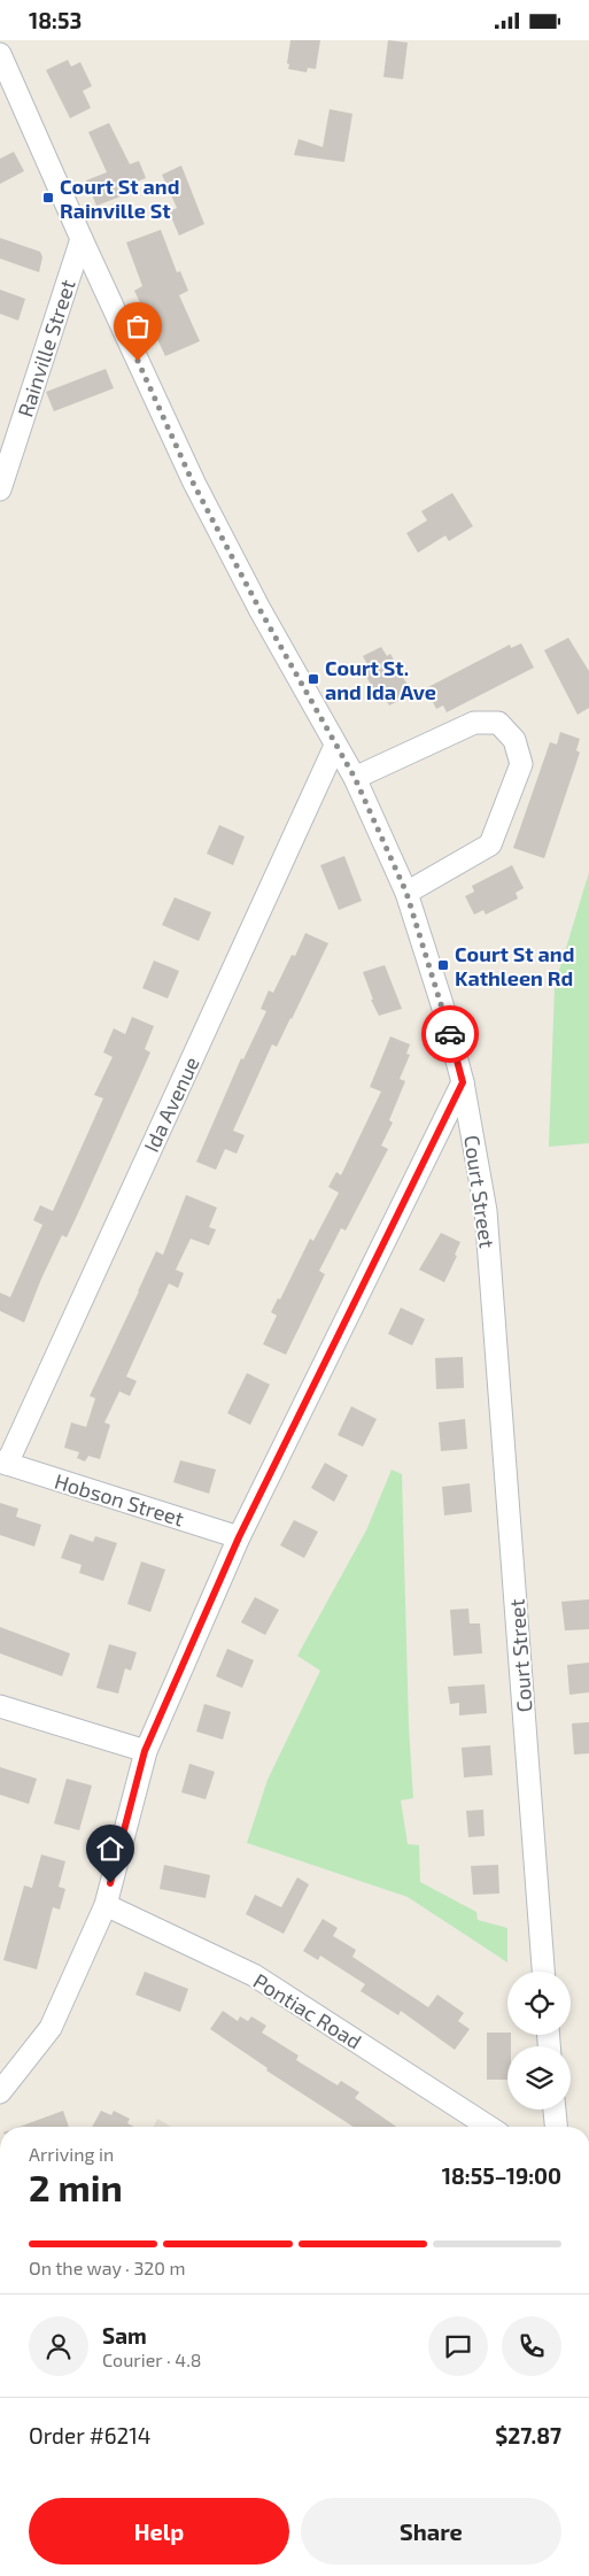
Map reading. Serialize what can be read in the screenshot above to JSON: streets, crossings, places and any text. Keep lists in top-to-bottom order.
{
  "streets": {
    "street": [
      "Rainville Street",
      "Ida Avenue",
      "Court Street",
      "Hobson Street",
      "Pontiac Road"
    ]
  },
  "crossings": [
    ["Rainville Street", "Court Street"],
    ["Ida Avenue", "Court Street"],
    ["Ida Avenue", "Hobson Street"]
  ],
  "places": {
    "transit": ["Court St and Rainville St", "Court St. and Ida Ave", "Court St and Kathleen Rd"]
  },
  "page": {
    "status": "18:53",
    "heading": ["2 min", "Arriving in", "18:55–19:00"],
    "panel": [
      "Sam",
      "Courier · 4.8",
      "Order #6214",
      "$27.87"
    ],
    "bar": "On the way · 320 m",
    "buttons": ["Help", "Share"]
  }
}
